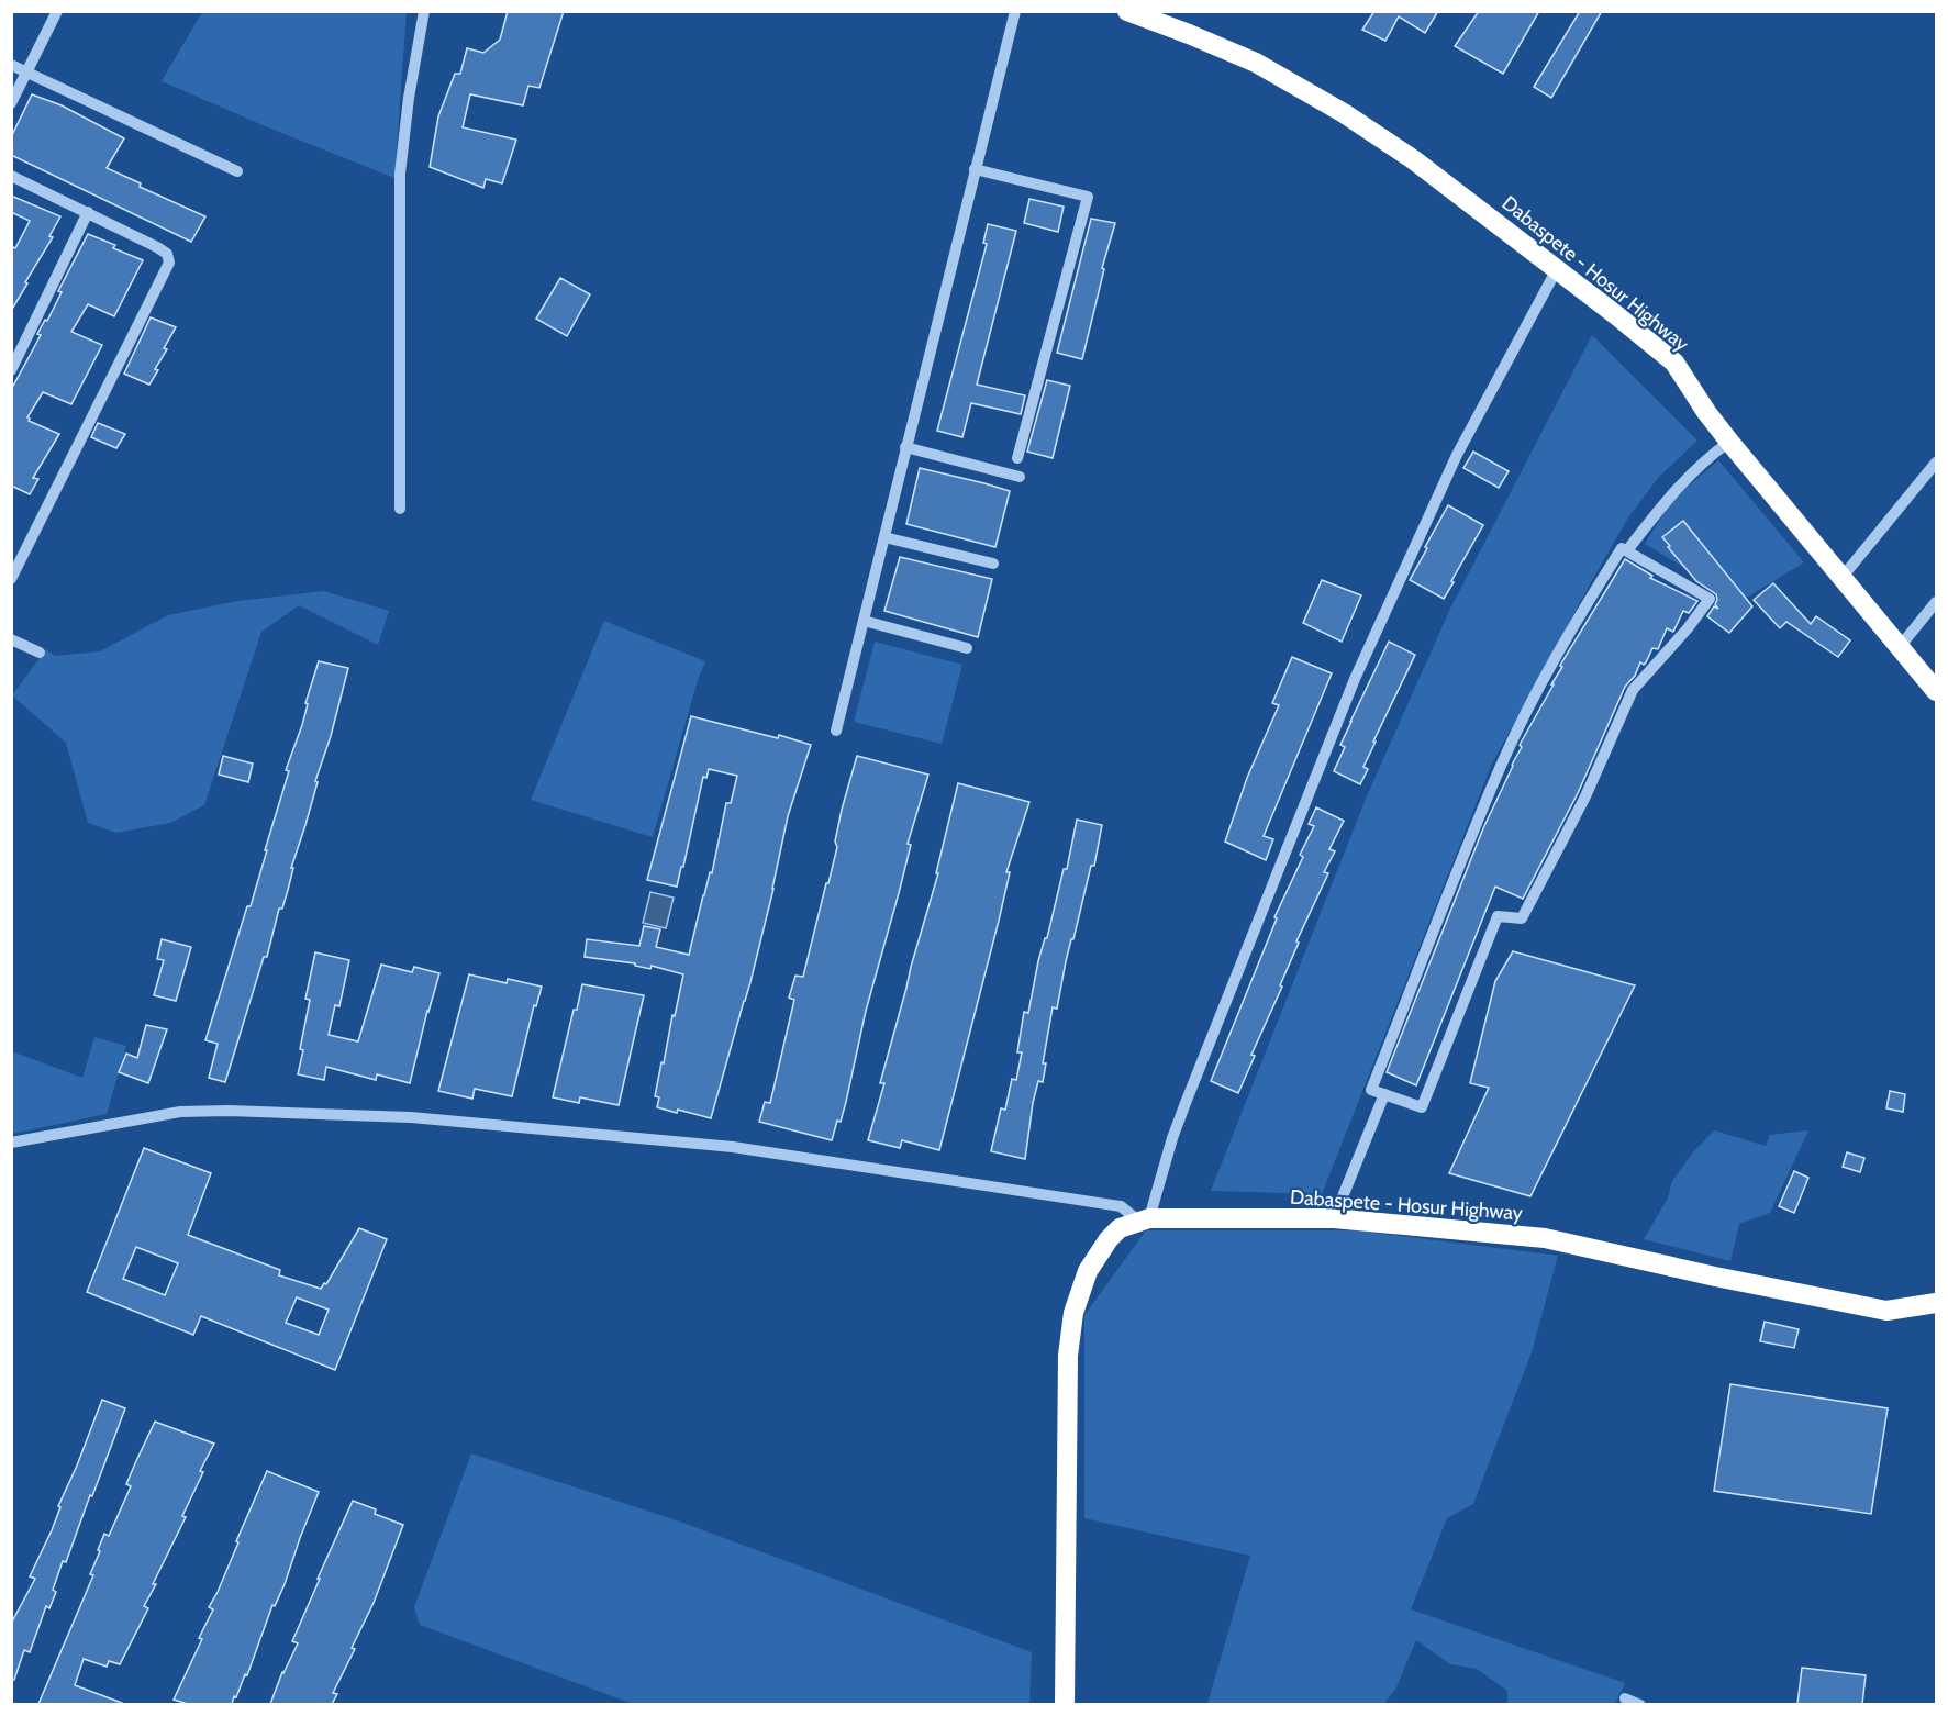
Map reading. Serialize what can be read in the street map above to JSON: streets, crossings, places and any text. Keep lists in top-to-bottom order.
{
  "streets": {
    "highway": ["Dabaspete - Hosur Highway"]
  }
}
